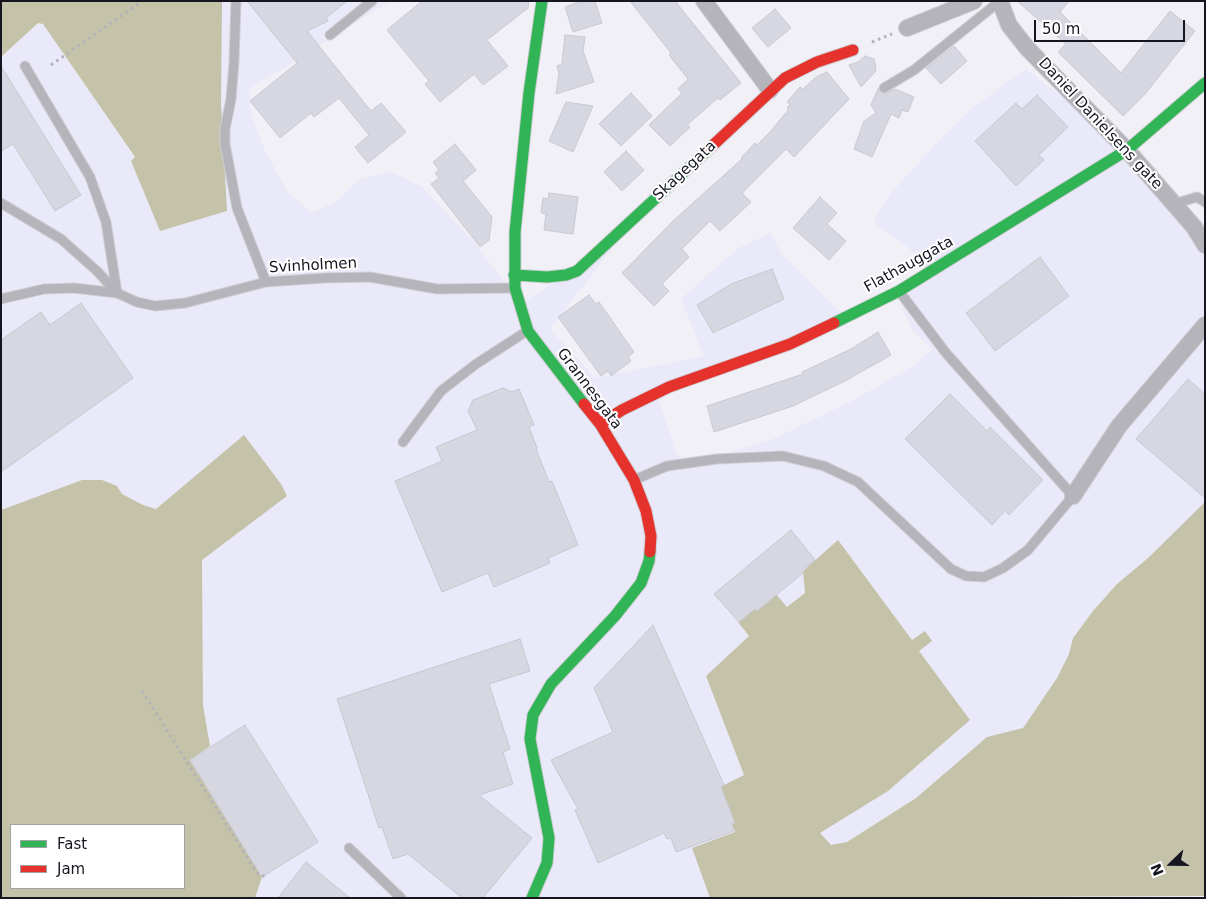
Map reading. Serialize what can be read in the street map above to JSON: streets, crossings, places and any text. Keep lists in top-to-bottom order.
{
  "streets": {
    "street": [
      "Daniel Danielsens gate",
      "Skagegata",
      "Flathauggata",
      "Grannesgata"
    ],
    "lane": ["Svinholmen"]
  },
  "crossings": [
    ["Daniel Danielsens gate", "Flathauggata"],
    ["Skagegata", "Grannesgata"],
    ["Flathauggata", "Grannesgata"],
    ["Svinholmen", "Grannesgata"]
  ],
  "legend": ["Fast", "Jam"],
  "scale_bar": "50 m",
  "north": "left"
}
